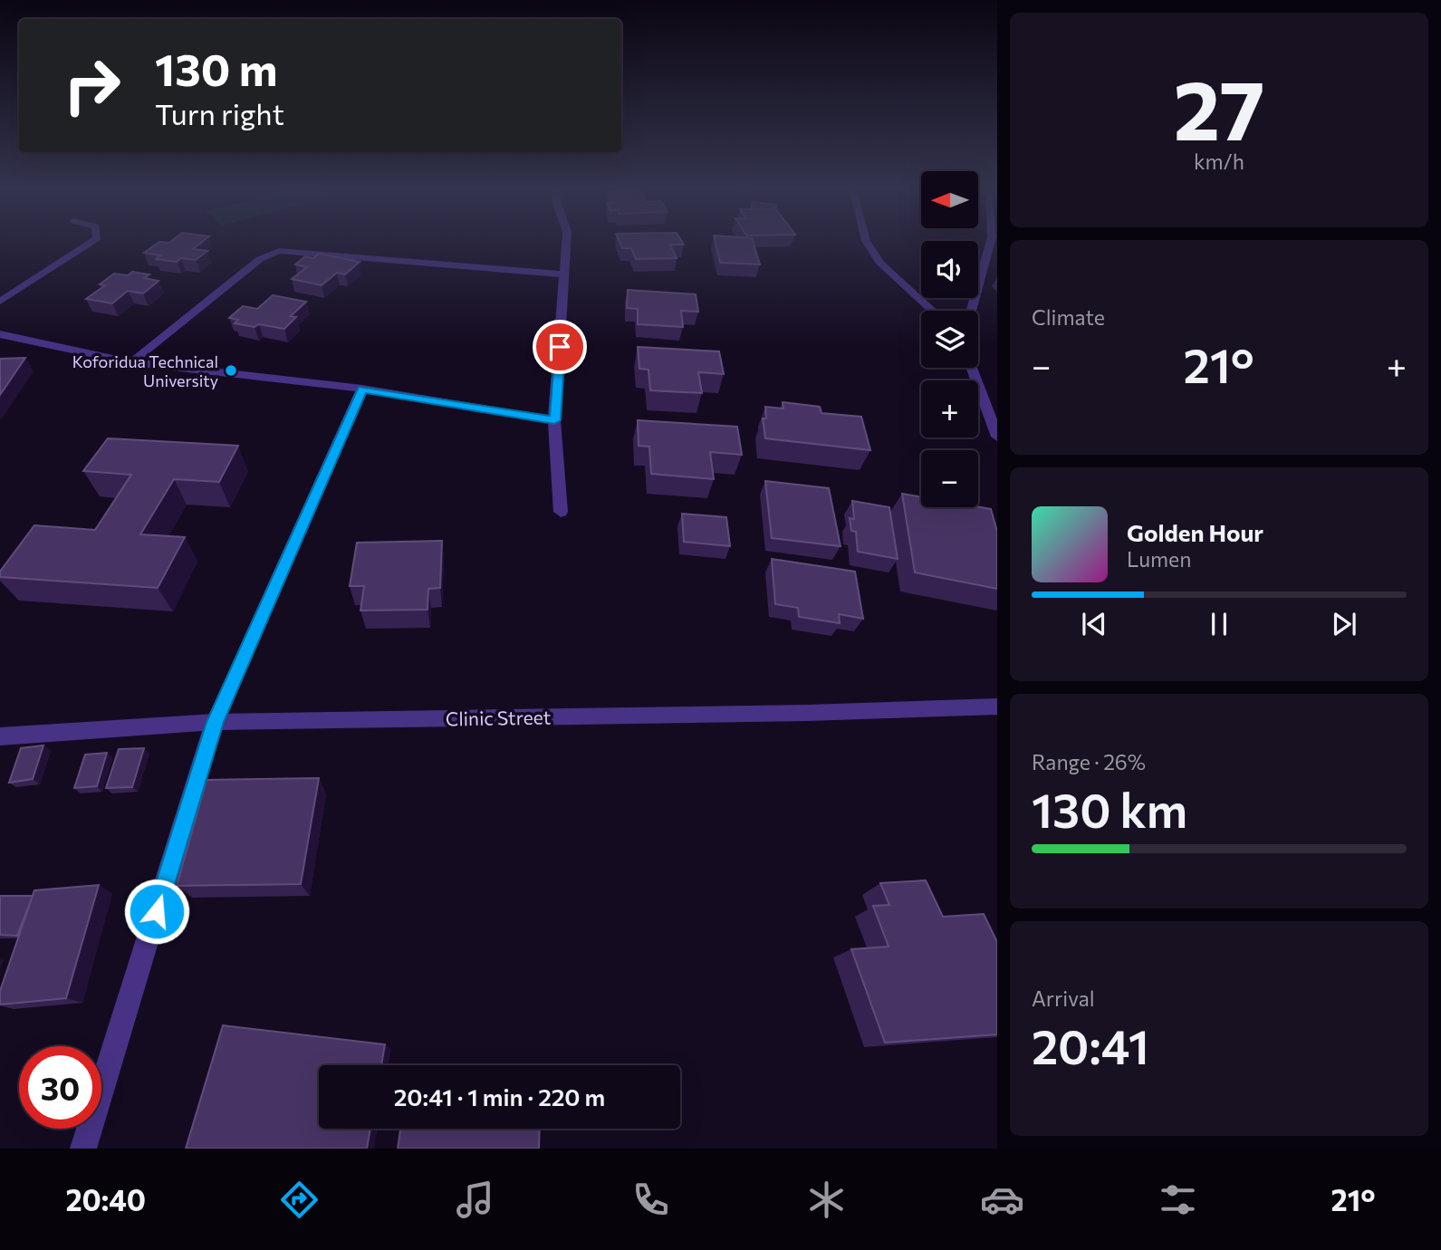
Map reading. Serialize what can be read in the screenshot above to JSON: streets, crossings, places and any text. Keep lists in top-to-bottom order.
{
  "streets": {
    "street": ["Clinic Street"]
  },
  "places": ["Koforidua Technical University"],
  "north": "left",
  "page": {
    "tile": [
      ["27", "km/h"],
      "Climate",
      ["Range · 26%", "130 km"],
      ["Arrival", "20:41"]
    ],
    "turn": ["130 m", "Turn right"],
    "map_buttons": ["+", "−"],
    "heat": ["−", "21°", "+"],
    "song": ["Golden Hour", "Lumen"],
    "limit": "30",
    "trip": "20:41 · 1 min · 220 m",
    "tabs": ["20:40", "21°"]
  }
}
